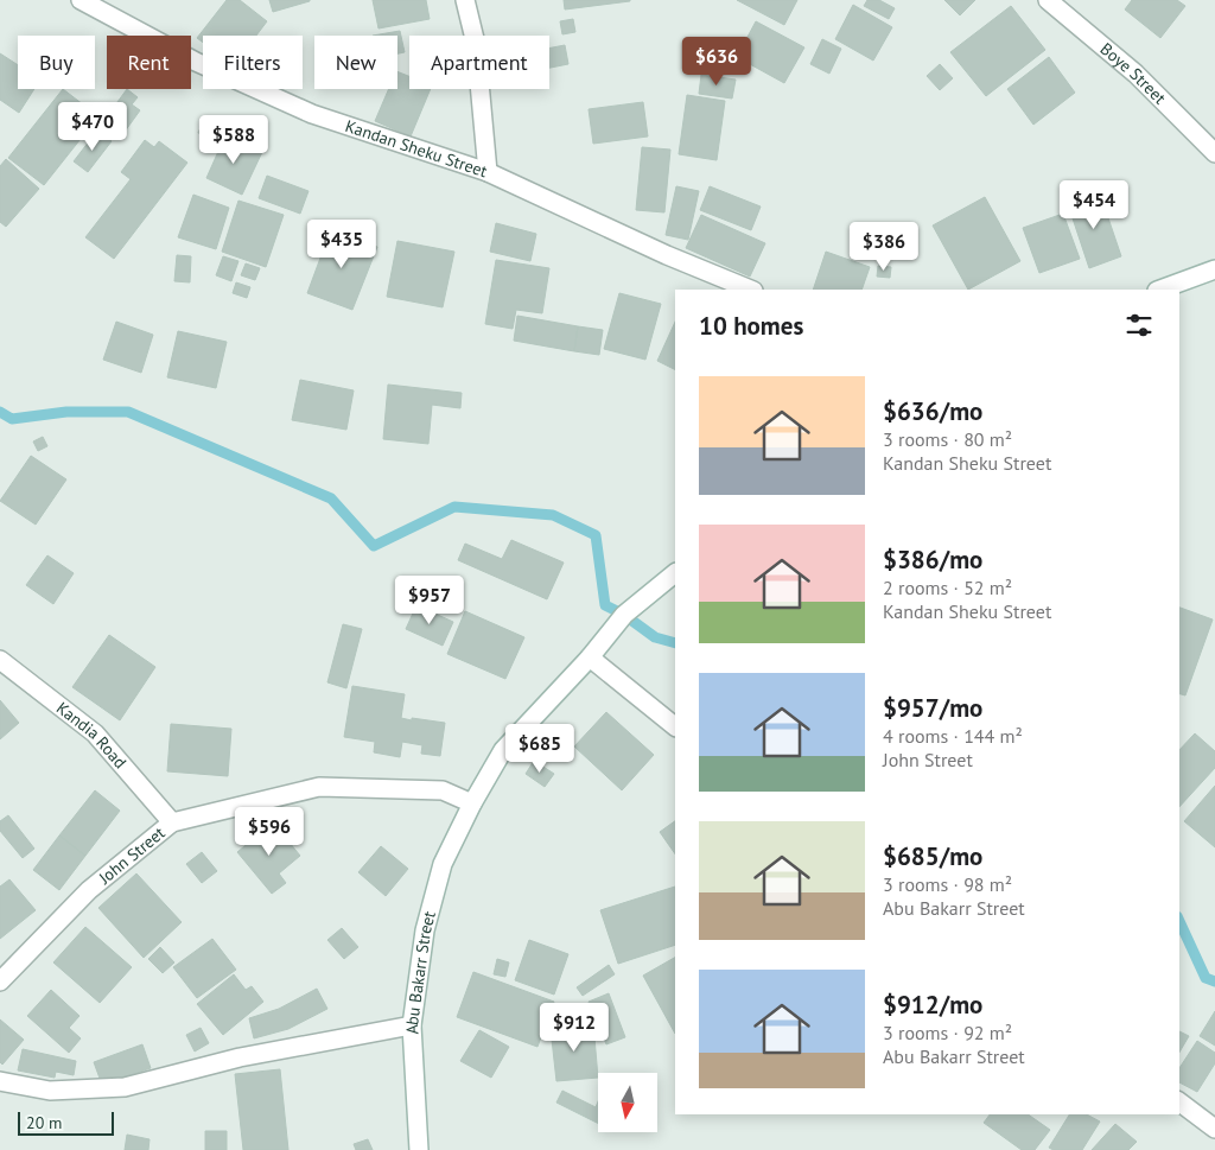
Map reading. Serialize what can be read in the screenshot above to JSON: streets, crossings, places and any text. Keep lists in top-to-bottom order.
{
  "streets": {
    "street": [
      "Boye Street",
      "Kandan Sheku Street",
      "Kandia Road",
      "John Street",
      "Abu Bakarr Street"
    ]
  },
  "crossings": [
    ["Kandia Road", "John Street"],
    ["John Street", "Abu Bakarr Street"]
  ],
  "scale_bar": "20 m",
  "north": "bottom",
  "page": {
    "chip": [
      "Buy",
      "Rent",
      "Filters",
      "New",
      "Apartment"
    ],
    "price": [
      "$636",
      "$470",
      "$588",
      "$454",
      "$435",
      "$386",
      "$957",
      "$685",
      "$596",
      "$912"
    ],
    "heading": "10 homes",
    "list": [
      {
        "name": "$636/mo",
        "note": "3 rooms · 80 m² · Kandan Sheku Street"
      },
      {
        "name": "$386/mo",
        "note": "2 rooms · 52 m² · Kandan Sheku Street"
      },
      {
        "name": "$957/mo",
        "note": "4 rooms · 144 m² · John Street"
      },
      {
        "name": "$685/mo",
        "note": "3 rooms · 98 m² · Abu Bakarr Street"
      },
      {
        "name": "$912/mo",
        "note": "3 rooms · 92 m² · Abu Bakarr Street"
      }
    ],
    "scale": "20 m"
  }
}
